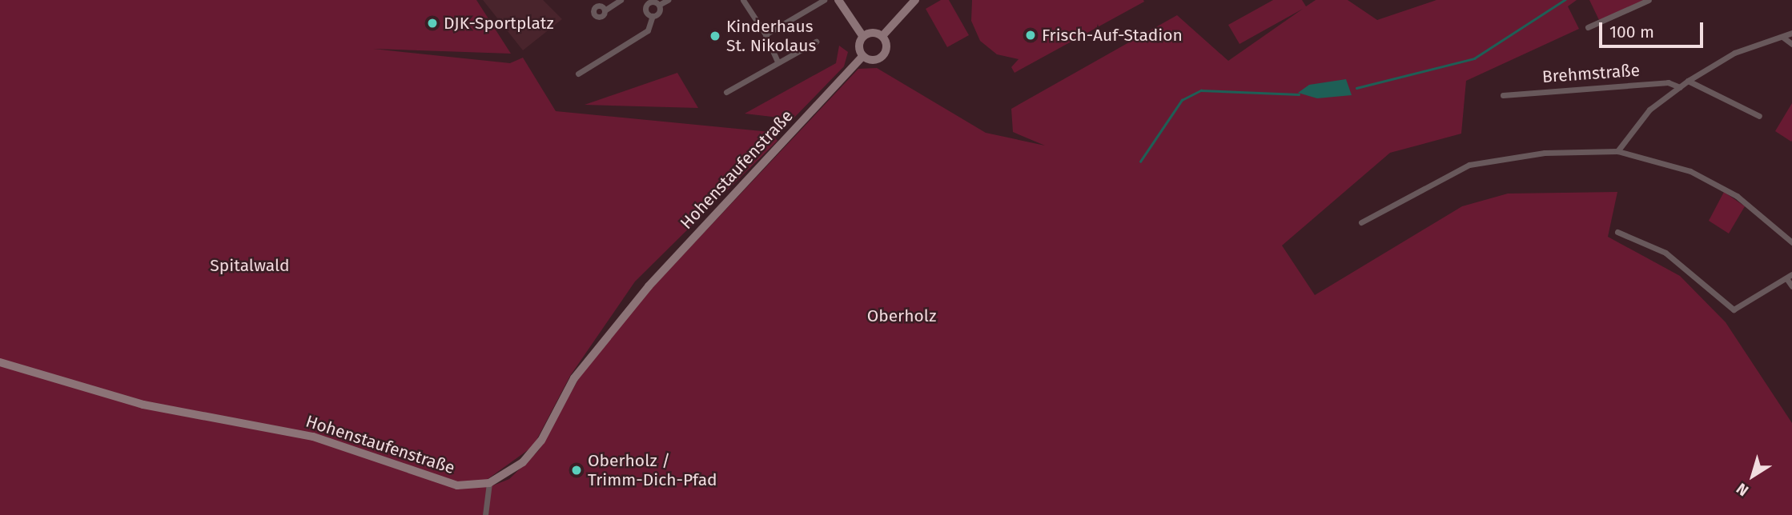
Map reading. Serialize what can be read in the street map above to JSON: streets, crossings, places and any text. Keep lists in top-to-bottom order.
{
  "streets": {
    "main road": ["Hohenstaufenstraße"],
    "street": ["Brehmstraße"]
  },
  "parks": ["Spitalwald", "Oberholz"],
  "places": [
    "DJK-Sportplatz",
    "Frisch-Auf-Stadion",
    "Kinderhaus St. Nikolaus",
    "Oberholz / Trimm-Dich-Pfad"
  ],
  "scale_bar": "100 m",
  "north": "bottom left"
}
